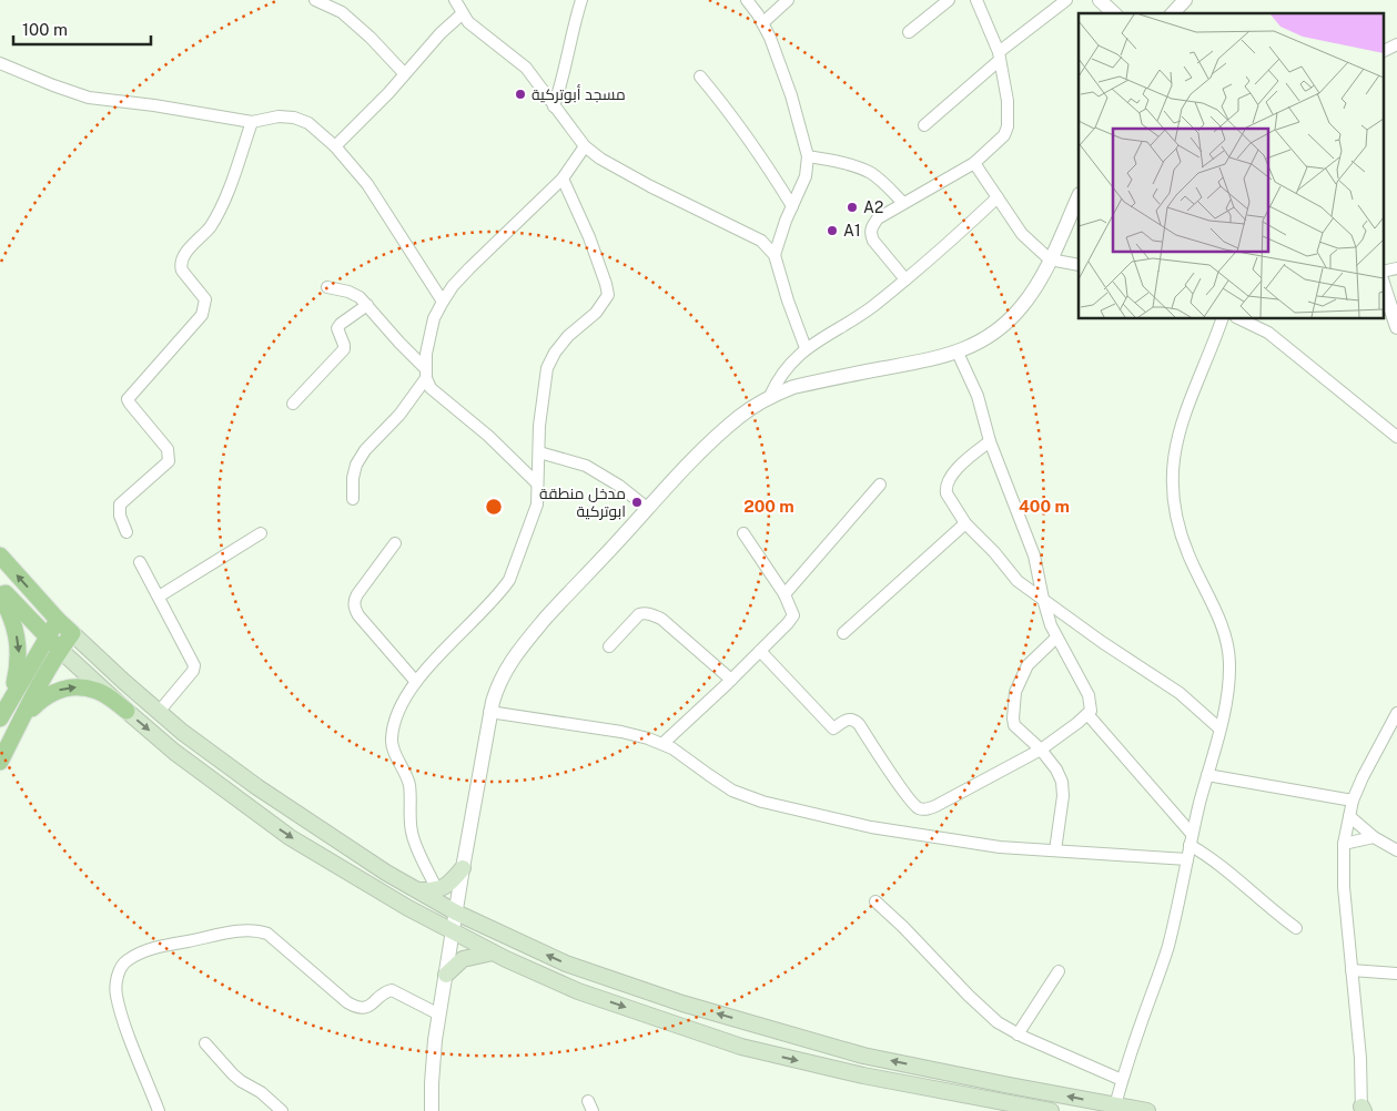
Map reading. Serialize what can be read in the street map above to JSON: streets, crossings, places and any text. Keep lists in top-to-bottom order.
{
  "places": [
    "مسجد أبوتركية",
    "A2",
    "A1",
    "مدخل منطقة ابوتركية"
  ],
  "scale_bar": "100 m",
  "rings": ["200 m", "400 m"]
}
